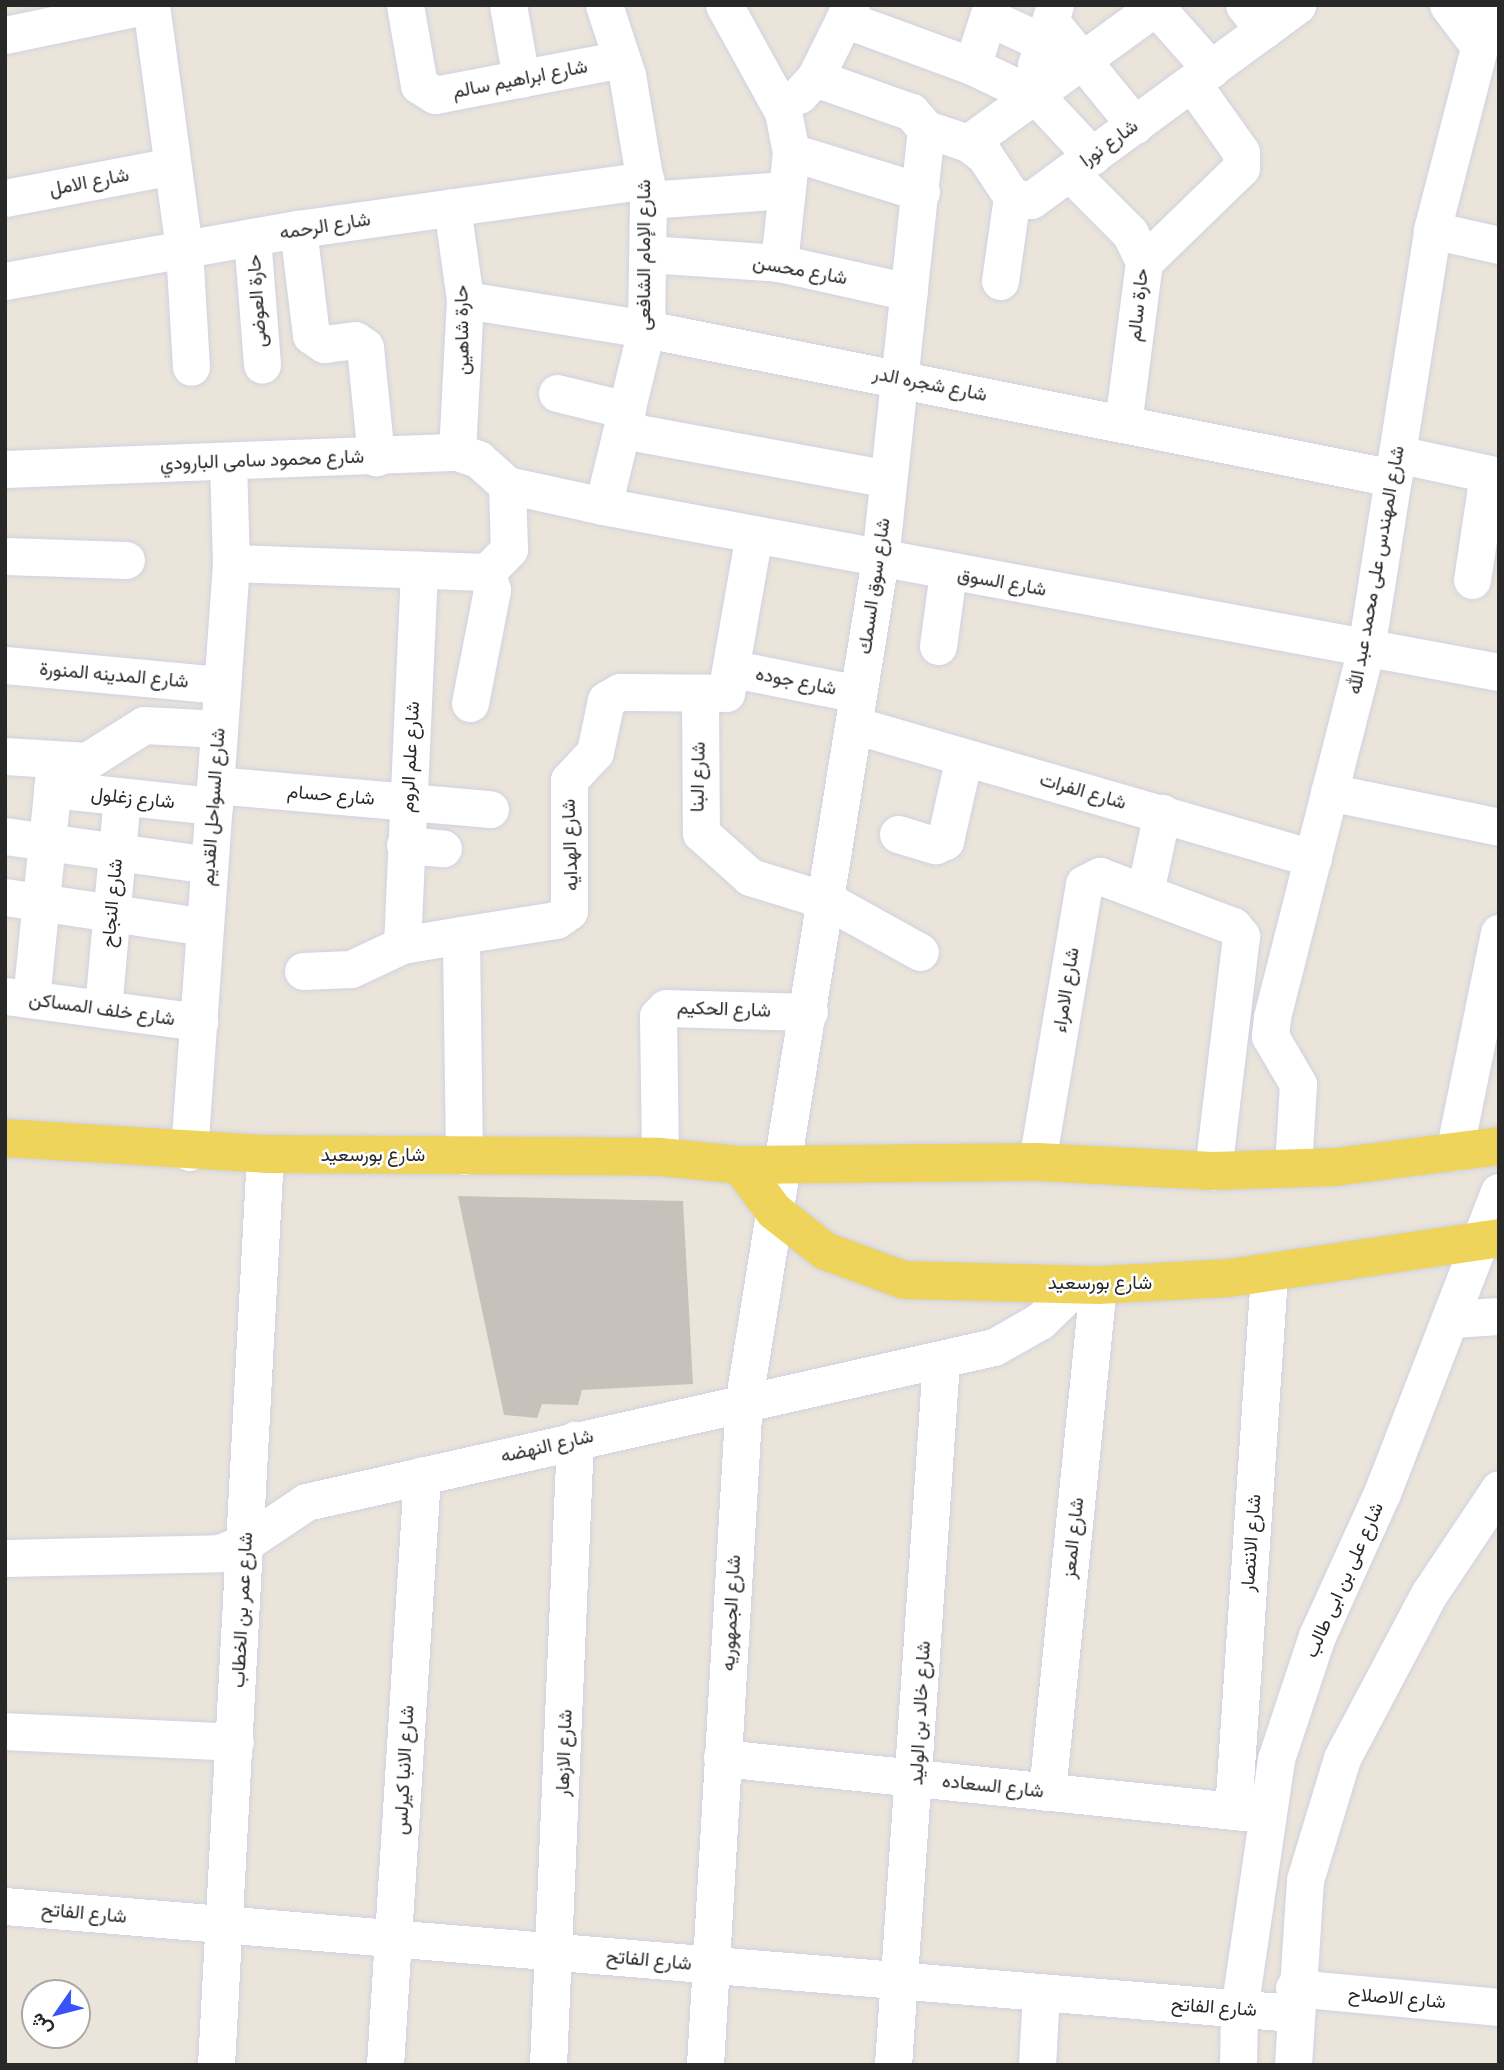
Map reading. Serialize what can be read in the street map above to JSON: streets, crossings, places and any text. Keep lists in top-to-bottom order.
{
  "streets": {
    "main road": ["شارع بورسعيد"],
    "street": [
      "شارع ابراهيم سالم",
      "شارع نورا",
      "شارع الامل",
      "شارع الرحمه",
      "شارع الإمام الشافعى",
      "شارع محسن",
      "حارة العوضى",
      "حارة سالم",
      "حارة شاهين",
      "شارع شجره الدر",
      "شارع محمود سامى البارودي",
      "شارع المهندس على محمد عبد الله",
      "شارع السوق",
      "شارع سوق السمك",
      "شارع المدينه المنورة",
      "شارع جوده",
      "شارع علم الروم",
      "شارع البنا",
      "شارع الفرات",
      "شارع حسام",
      "شارع زغلول",
      "شارع السواحل القديم",
      "شارع الهدايه",
      "شارع النجاح",
      "شارع الامراء",
      "شارع خلف المساكن",
      "شارع الحكيم",
      "شارع النهضه",
      "شارع المعز",
      "شارع الانتصار",
      "شارع على بن ابى طالب",
      "شارع عمر بن الخطاب",
      "شارع الجمهوريه",
      "شارع خالد بن الوليد",
      "شارع الازهار",
      "شارع الانبا كيرلس",
      "شارع السعاده",
      "شارع الفاتح",
      "شارع الاصلاح"
    ]
  },
  "crossings": [
    ["شارع ابراهيم سالم", "شارع الإمام الشافعى"],
    ["شارع نورا", "حارة سالم"],
    ["شارع الرحمه", "شارع الإمام الشافعى"],
    ["شارع الرحمه", "حارة العوضى"],
    ["شارع الرحمه", "حارة شاهين"],
    ["شارع الإمام الشافعى", "شارع محسن"],
    ["شارع الإمام الشافعى", "شارع شجره الدر"],
    ["شارع الإمام الشافعى", "شارع السوق"],
    ["شارع محسن", "شارع سوق السمك"],
    ["حارة سالم", "شارع شجره الدر"],
    ["حارة شاهين", "شارع شجره الدر"],
    ["حارة شاهين", "شارع محمود سامى البارودي"],
    ["شارع شجره الدر", "شارع المهندس على محمد عبد الله"],
    ["شارع شجره الدر", "شارع سوق السمك"],
    ["شارع محمود سامى البارودي", "شارع السواحل القديم"],
    ["شارع المهندس على محمد عبد الله", "شارع السوق"],
    ["شارع المهندس على محمد عبد الله", "شارع الفرات"],
    ["شارع المهندس على محمد عبد الله", "شارع بورسعيد"],
    ["شارع السوق", "شارع سوق السمك"],
    ["شارع السوق", "شارع الهدايه"],
    ["شارع سوق السمك", "شارع جوده"],
    ["شارع سوق السمك", "شارع البنا"],
    ["شارع سوق السمك", "شارع الفرات"],
    ["شارع سوق السمك", "شارع الحكيم"],
    ["شارع سوق السمك", "شارع بورسعيد"],
    ["شارع سوق السمك", "شارع الجمهوريه"],
    ["شارع المدينه المنورة", "شارع السواحل القديم"],
    ["شارع جوده", "شارع الفرات"],
    ["شارع جوده", "شارع الهدايه"],
    ["شارع علم الروم", "شارع حسام"],
    ["شارع البنا", "شارع الهدايه"],
    ["شارع حسام", "شارع زغلول"],
    ["شارع حسام", "شارع السواحل القديم"],
    ["شارع زغلول", "شارع السواحل القديم"],
    ["شارع زغلول", "شارع النجاح"],
    ["شارع السواحل القديم", "شارع خلف المساكن"],
    ["شارع السواحل القديم", "شارع بورسعيد"],
    ["شارع النجاح", "شارع خلف المساكن"],
    ["شارع الامراء", "شارع بورسعيد"],
    ["شارع الحكيم", "شارع بورسعيد"],
    ["شارع بورسعيد", "شارع النهضه"],
    ["شارع بورسعيد", "شارع المعز"],
    ["شارع بورسعيد", "شارع الانتصار"],
    ["شارع بورسعيد", "شارع على بن ابى طالب"],
    ["شارع بورسعيد", "شارع عمر بن الخطاب"],
    ["شارع بورسعيد", "شارع الجمهوريه"],
    ["شارع النهضه", "شارع المعز"],
    ["شارع النهضه", "شارع عمر بن الخطاب"],
    ["شارع النهضه", "شارع الجمهوريه"],
    ["شارع النهضه", "شارع خالد بن الوليد"],
    ["شارع النهضه", "شارع الازهار"],
    ["شارع النهضه", "شارع الانبا كيرلس"],
    ["شارع المعز", "شارع السعاده"],
    ["شارع الانتصار", "شارع على بن ابى طالب"],
    ["شارع الانتصار", "شارع السعاده"],
    ["شارع على بن ابى طالب", "شارع السعاده"],
    ["شارع على بن ابى طالب", "شارع الفاتح"],
    ["شارع عمر بن الخطاب", "شارع الفاتح"],
    ["شارع الجمهوريه", "شارع السعاده"],
    ["شارع الجمهوريه", "شارع الفاتح"],
    ["شارع خالد بن الوليد", "شارع السعاده"],
    ["شارع خالد بن الوليد", "شارع الفاتح"],
    ["شارع الازهار", "شارع الفاتح"],
    ["شارع الانبا كيرلس", "شارع الفاتح"],
    ["شارع الفاتح", "شارع الاصلاح"]
  ],
  "north": "bottom left"
}
